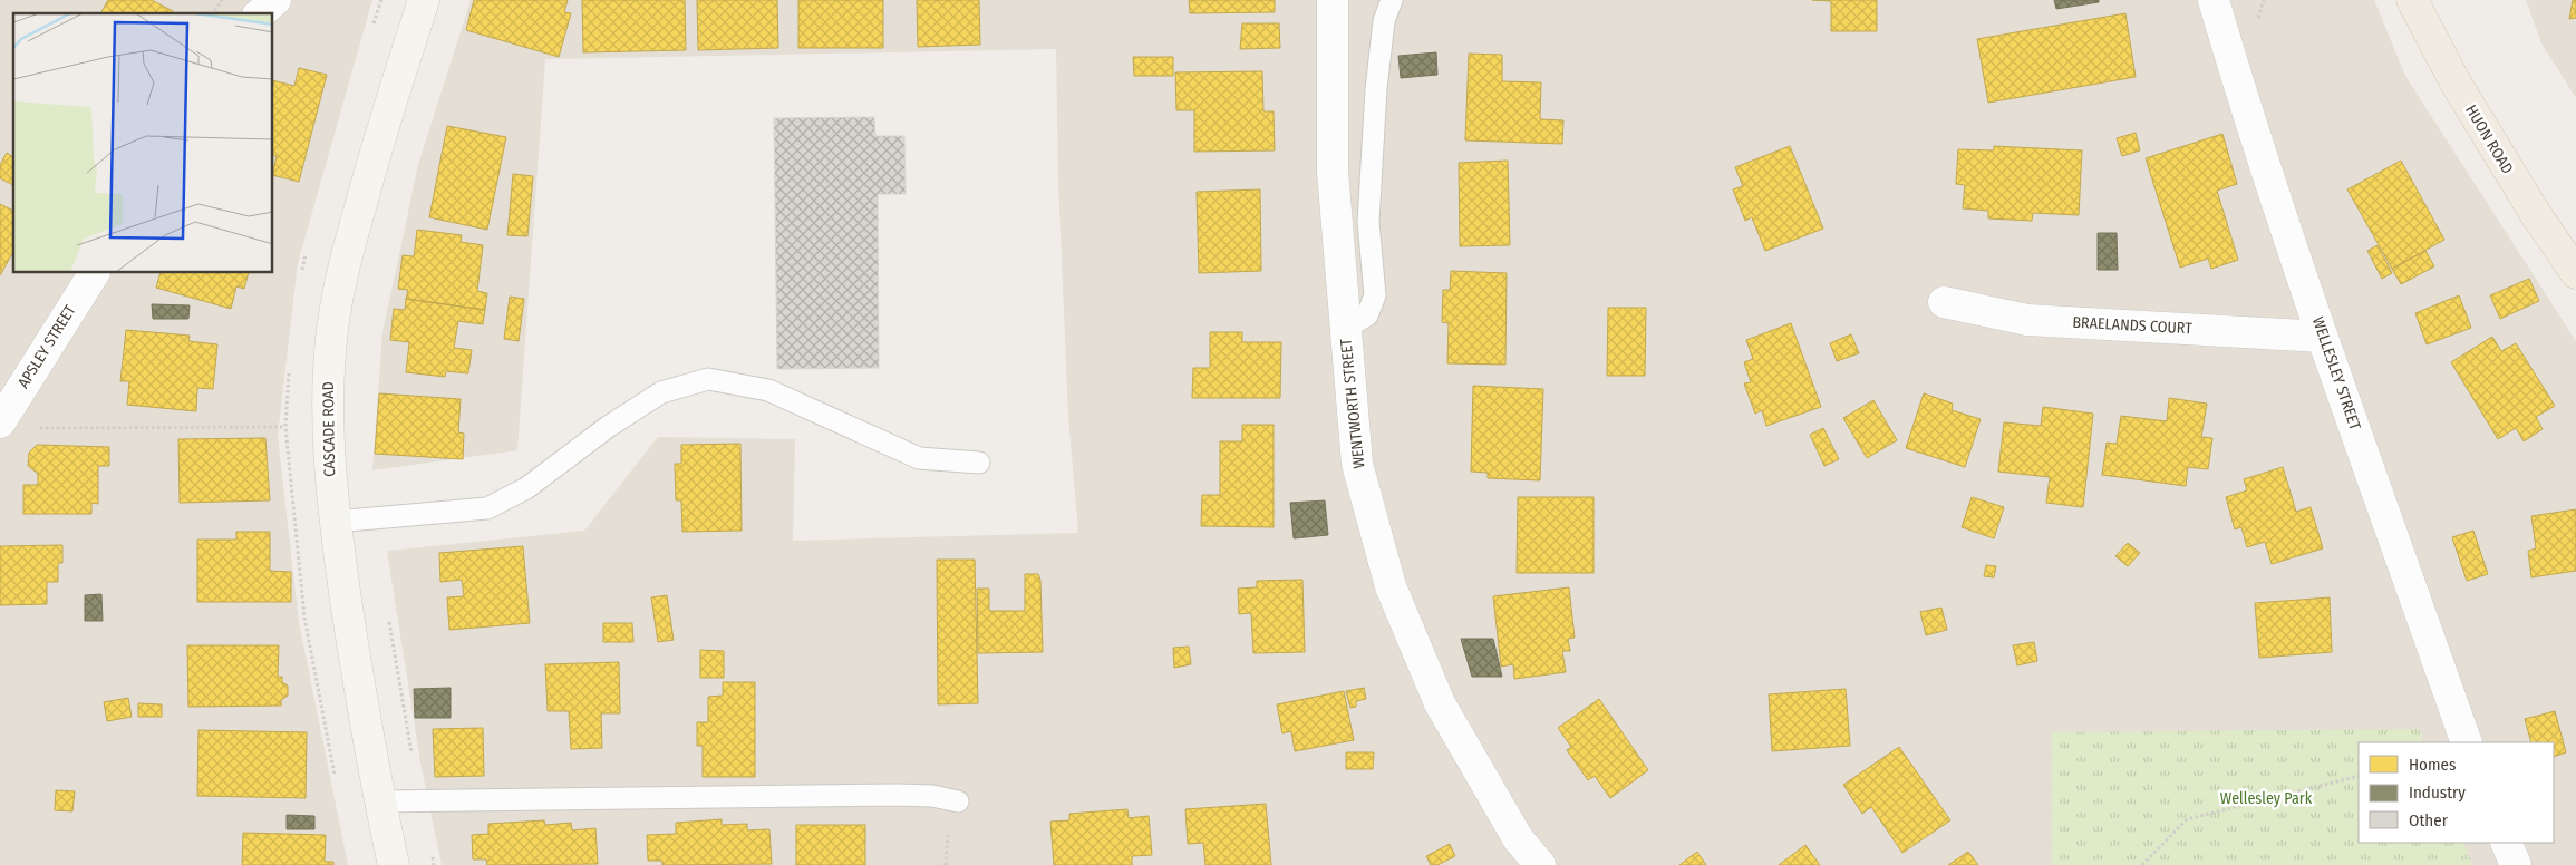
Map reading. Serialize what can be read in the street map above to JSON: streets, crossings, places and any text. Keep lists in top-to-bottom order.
{
  "streets": {
    "main road": ["HUON ROAD"],
    "street": [
      "BRAELANDS COURT",
      "APSLEY STREET",
      "WELLESLEY STREET",
      "WENTWORTH STREET",
      "CASCADE ROAD"
    ]
  },
  "crossings": [
    ["BRAELANDS COURT", "WELLESLEY STREET"]
  ],
  "parks": ["Wellesley Park"],
  "legend": ["Homes", "Industry", "Other"]
}
